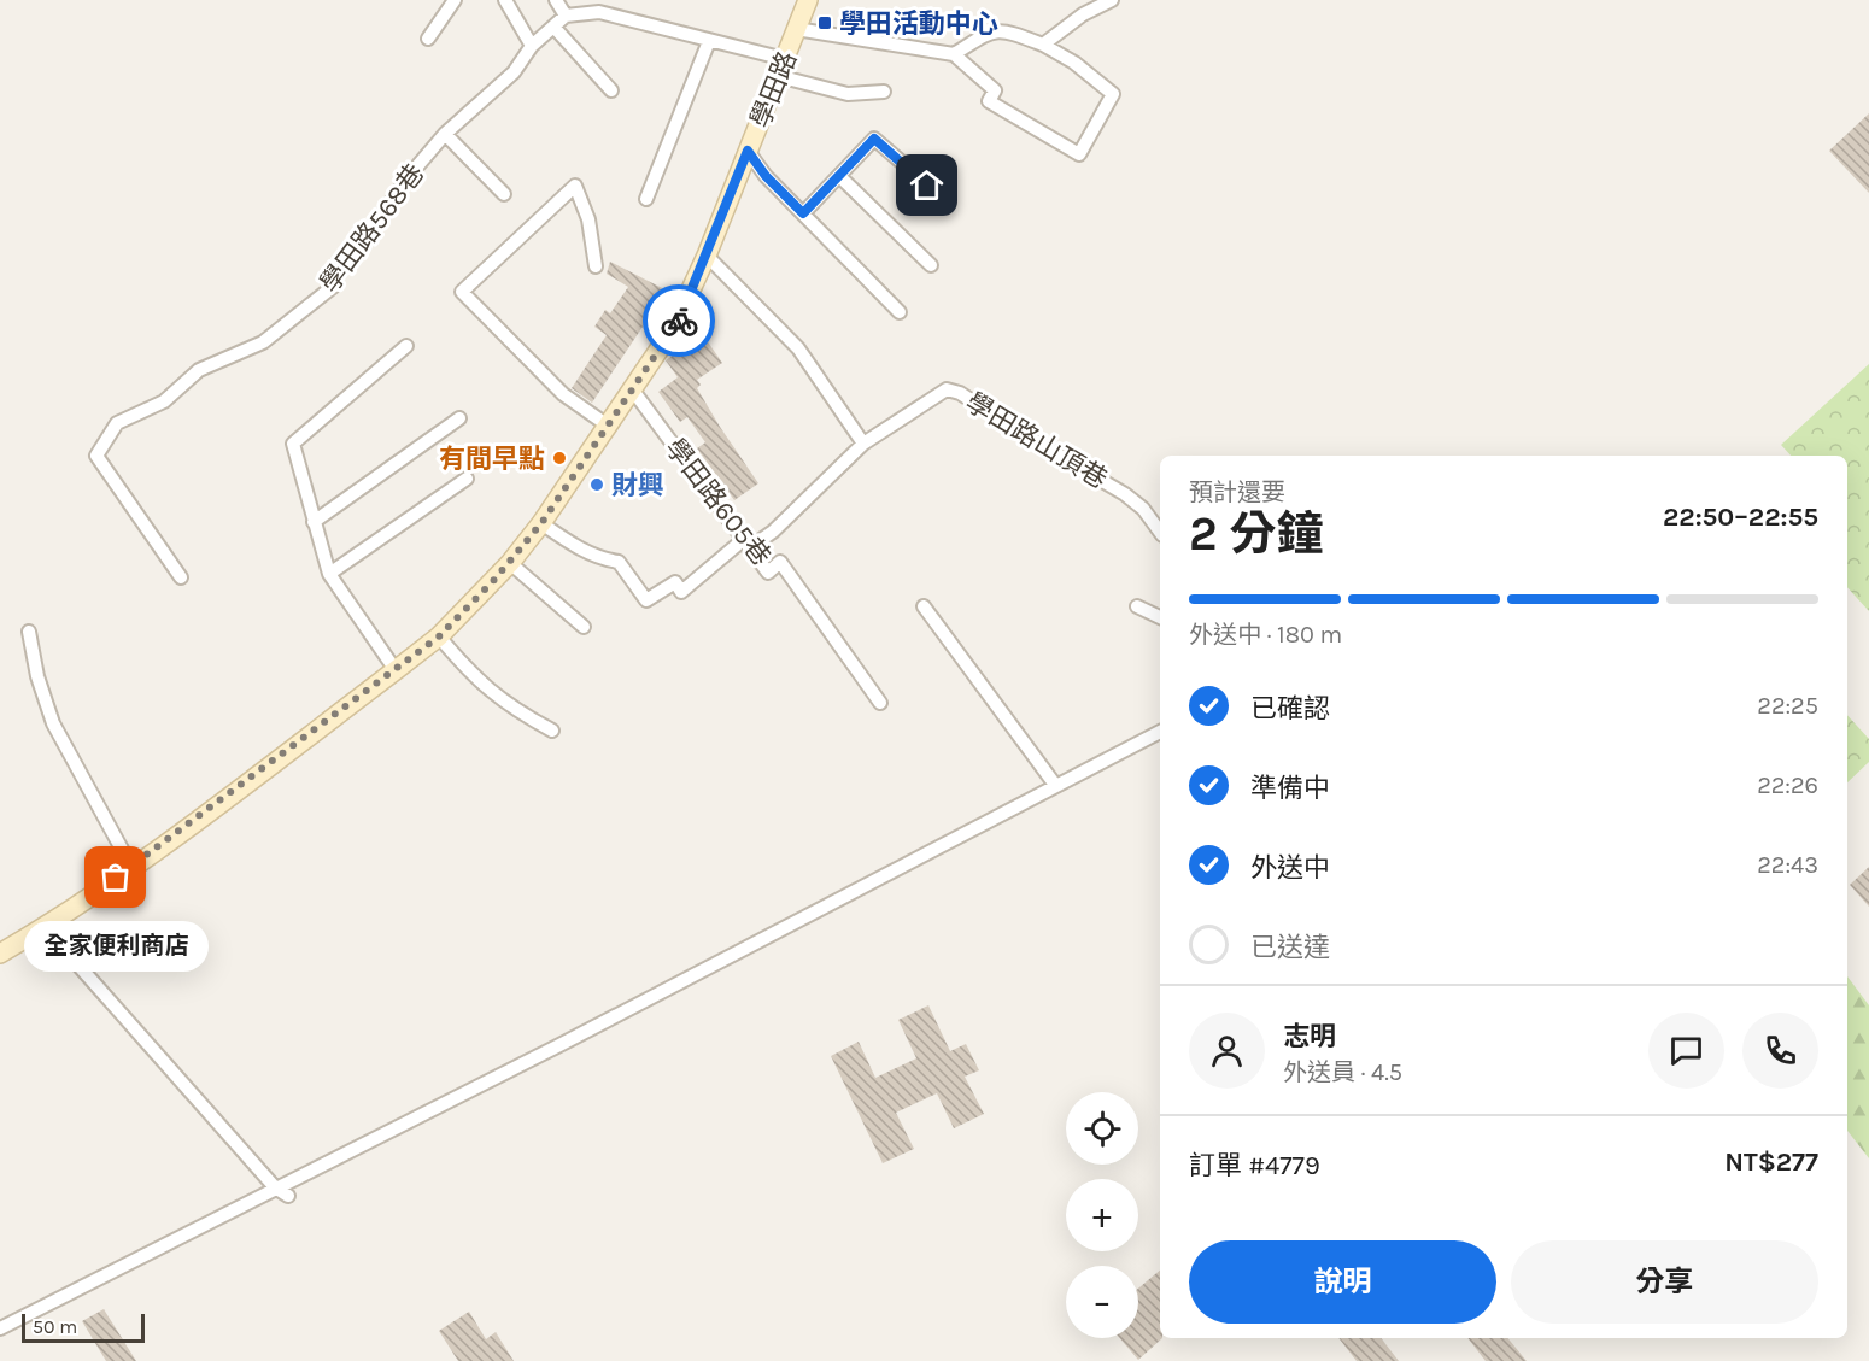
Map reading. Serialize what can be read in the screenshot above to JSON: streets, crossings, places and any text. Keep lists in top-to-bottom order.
{
  "streets": {
    "main road": ["學田路"],
    "street": ["學田路568巷", "學田路山頂巷", "學田路605巷"]
  },
  "crossings": [
    ["學田路", "學田路山頂巷"],
    ["學田路", "學田路605巷"],
    ["學田路山頂巷", "學田路605巷"]
  ],
  "places": {
    "transit": ["學田活動中心"],
    "other": ["有間早點", "財興", "全家便利商店"]
  },
  "scale_bar": "50 m",
  "page": {
    "heading": ["2 分鐘", "預計還要", "22:50–22:55"],
    "panel": [
      "志明",
      "外送員 · 4.5",
      "訂單 #4779",
      "NT$277"
    ],
    "bar": "外送中 · 180 m",
    "list": [
      ["已確認", "22:25"],
      ["準備中", "22:26"],
      ["外送中", "22:43"],
      "已送達"
    ],
    "bubble": "全家便利商店",
    "map_buttons": ["+", "−"],
    "buttons": ["說明", "分享"],
    "scale": "50 m"
  }
}
